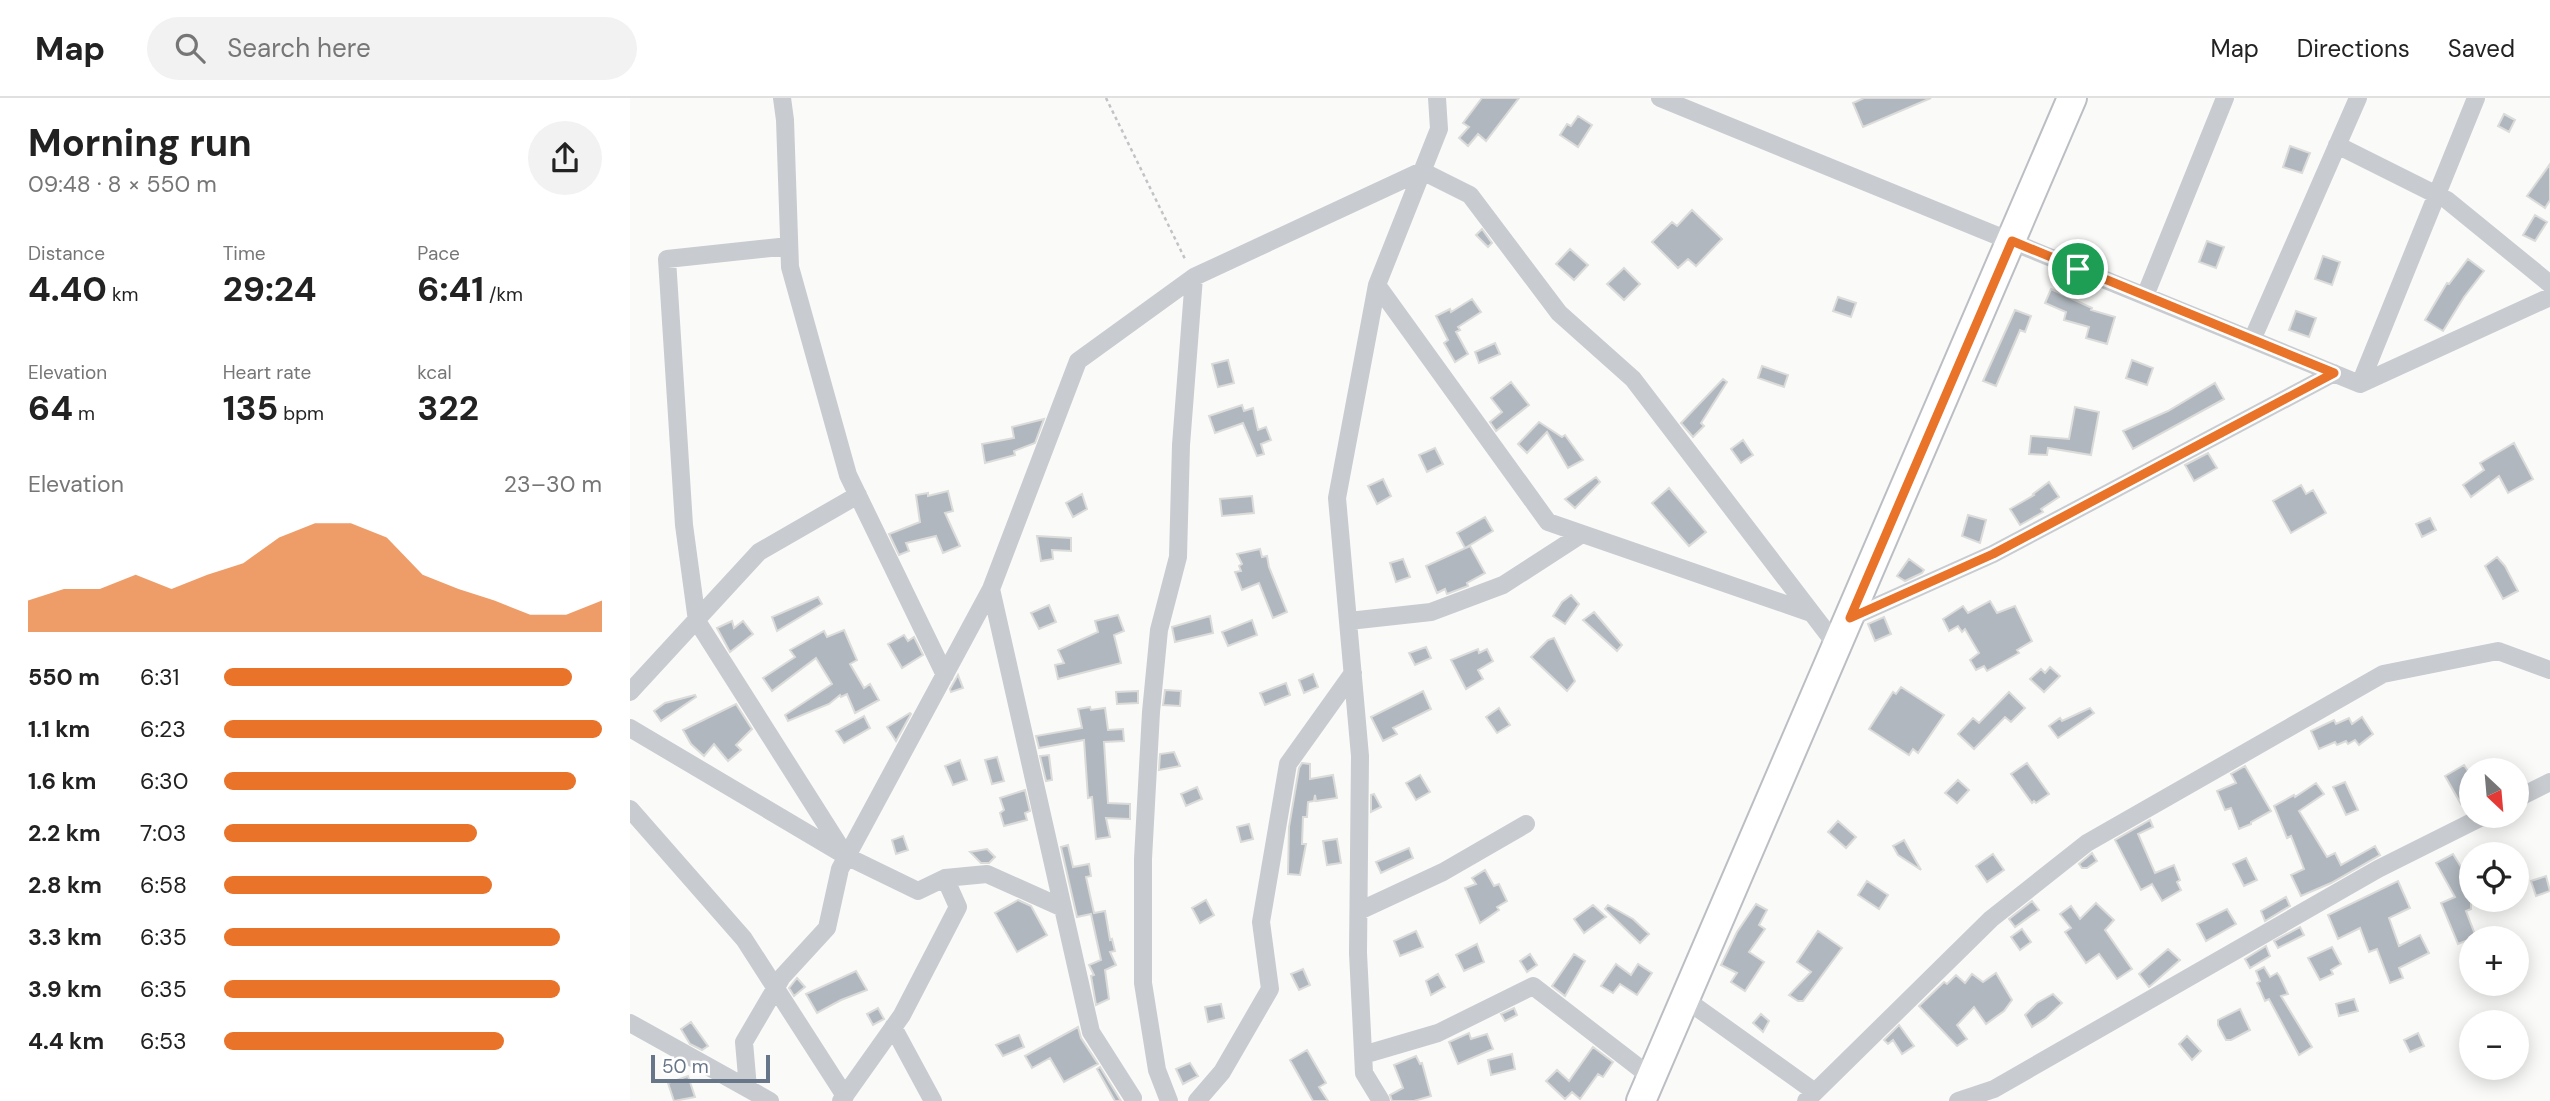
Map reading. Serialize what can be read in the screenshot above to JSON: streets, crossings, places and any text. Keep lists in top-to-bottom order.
{
  "scale_bar": "50 m",
  "north": "bottom right",
  "page": {
    "header": "Map",
    "search": "Search here",
    "nav": ["Map", "Directions", "Saved"],
    "heading": ["Morning run", "09:48 · 8 × 550 m"],
    "stats": [
      ["Distance", "4.40 km"],
      ["Time", "29:24"],
      ["Pace", "6:41 /km"],
      ["Elevation", "64 m"],
      ["Heart rate", "135 bpm"],
      ["kcal", "322"]
    ],
    "chart": ["Elevation", "23–30 m"],
    "list": [
      {
        "name": "550 m",
        "note": "6:31"
      },
      {
        "name": "1.1 km",
        "note": "6:23"
      },
      {
        "name": "1.6 km",
        "note": "6:30"
      },
      {
        "name": "2.2 km",
        "note": "7:03"
      },
      {
        "name": "2.8 km",
        "note": "6:58"
      },
      {
        "name": "3.3 km",
        "note": "6:35"
      },
      {
        "name": "3.9 km",
        "note": "6:35"
      },
      {
        "name": "4.4 km",
        "note": "6:53"
      }
    ],
    "map_buttons": ["+", "−"],
    "scale": "50 m"
  }
}
